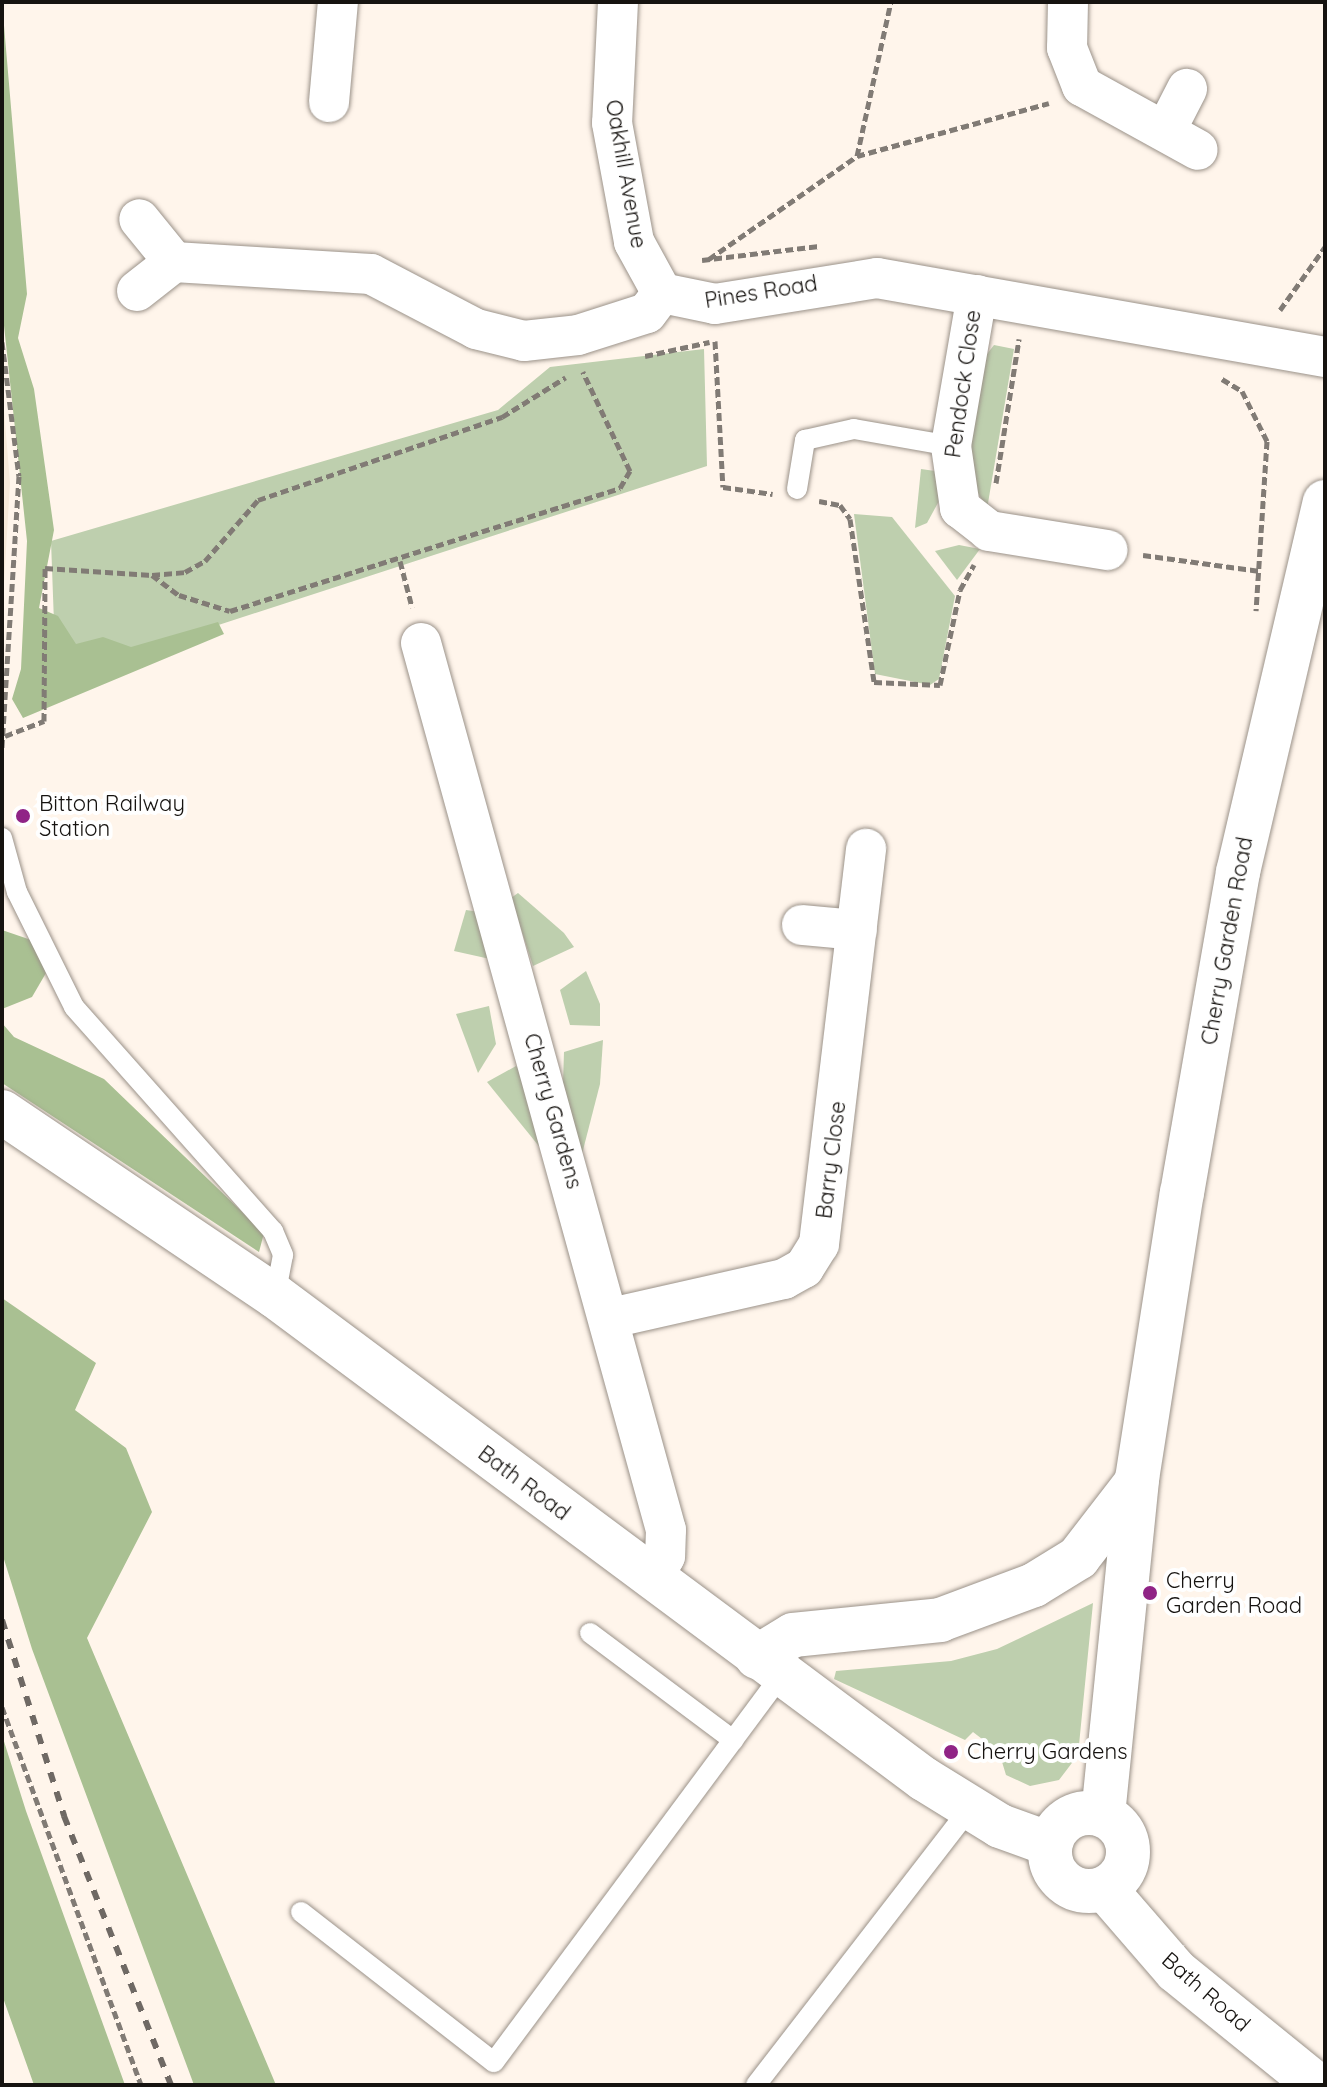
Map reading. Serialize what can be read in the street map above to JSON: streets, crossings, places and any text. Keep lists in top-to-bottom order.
{
  "streets": {
    "main road": ["Cherry Garden Road", "Bath Road"],
    "street": [
      "Oakhill Avenue",
      "Pines Road",
      "Pendock Close",
      "Cherry Gardens",
      "Barry Close"
    ]
  },
  "crossings": [
    ["Oakhill Avenue", "Pines Road"],
    ["Pines Road", "Pendock Close"],
    ["Cherry Garden Road", "Bath Road"],
    ["Cherry Gardens", "Barry Close"],
    ["Cherry Gardens", "Bath Road"]
  ],
  "places": ["Bitton Railway Station", "Cherry Garden Road", "Cherry Gardens"]
}
